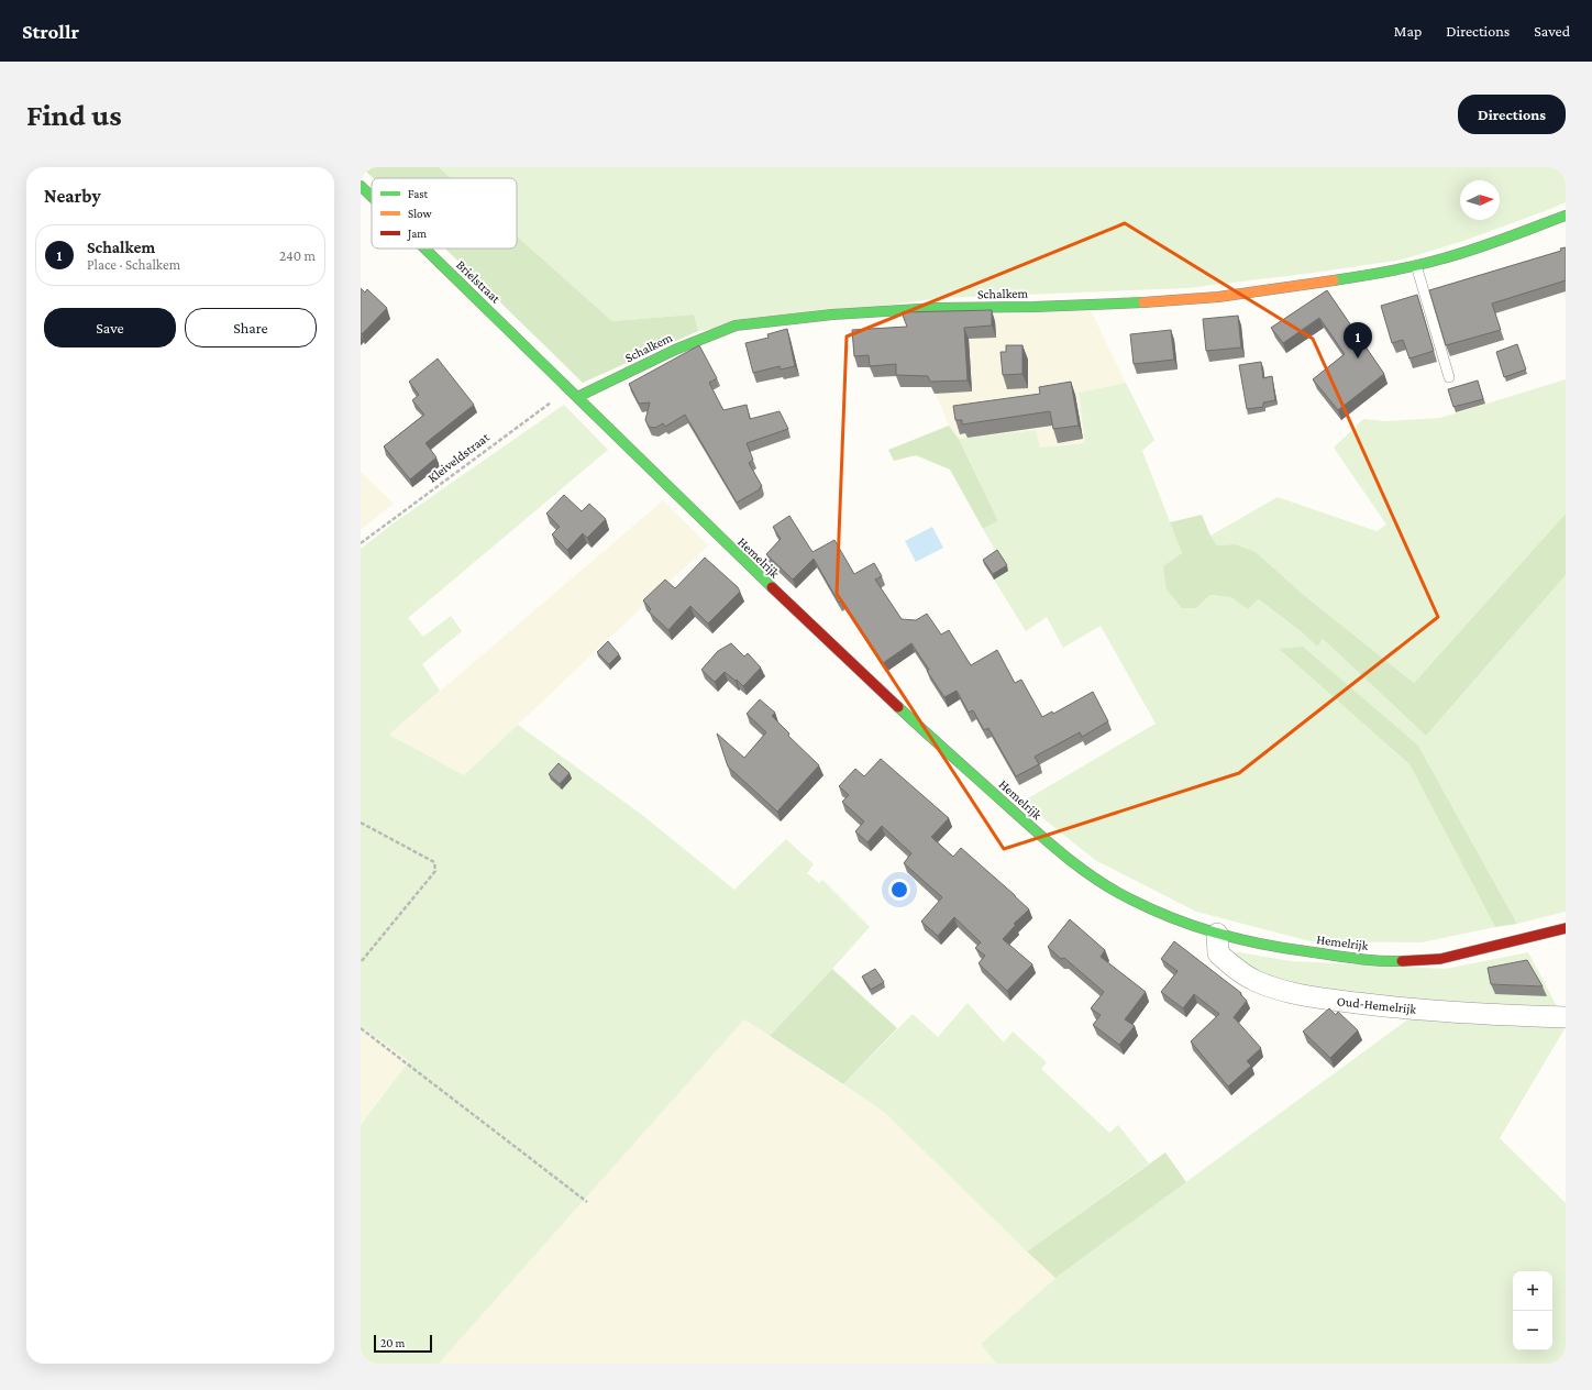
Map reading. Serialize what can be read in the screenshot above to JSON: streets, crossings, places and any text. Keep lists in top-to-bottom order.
{
  "streets": {
    "street": [
      "Brielstraat",
      "Schalkem",
      "Hemelrijk",
      "Oud-Hemelrijk"
    ],
    "path": ["Kleiveldstraat"]
  },
  "crossings": [
    ["Brielstraat", "Schalkem"],
    ["Brielstraat", "Kleiveldstraat"],
    ["Brielstraat", "Hemelrijk"],
    ["Schalkem", "Hemelrijk"],
    ["Hemelrijk", "Oud-Hemelrijk"]
  ],
  "legend": ["Fast", "Slow", "Jam"],
  "scale_bar": "20 m",
  "north": "right",
  "page": {
    "header": "Strollr",
    "nav": ["Map", "Directions", "Saved"],
    "buttons": [
      "Directions",
      ["Save", "Share"]
    ],
    "title": "Find us",
    "heading": "Nearby",
    "list": [
      {
        "mark": "1",
        "name": "Schalkem",
        "note": "Place · Schalkem",
        "value": "240 m"
      }
    ],
    "pins": "1",
    "map_buttons": ["+", "−"],
    "scale": "20 m"
  }
}
